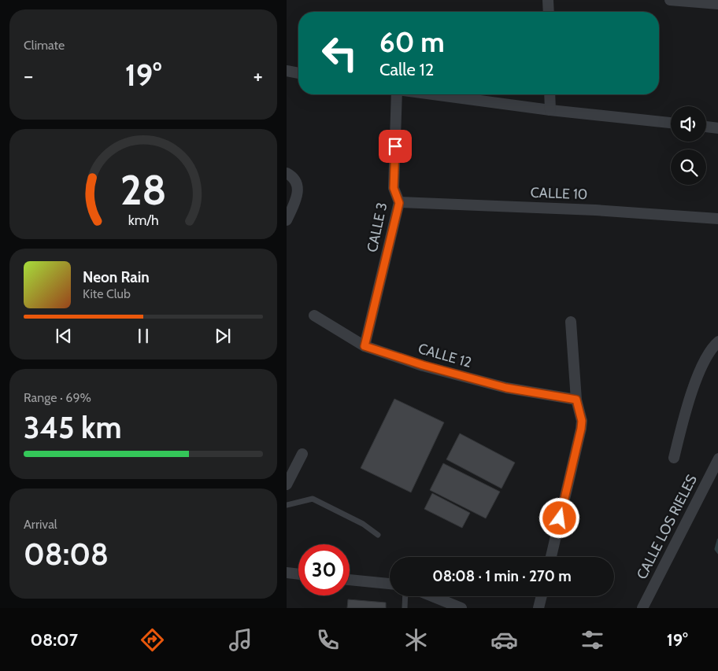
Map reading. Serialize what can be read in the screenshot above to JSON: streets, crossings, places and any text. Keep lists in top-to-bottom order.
{
  "streets": {
    "street": [
      "CALLE 10",
      "CALLE 3",
      "CALLE 12",
      "CALLE LOS RIELES"
    ]
  },
  "crossings": [
    ["CALLE 10", "CALLE 3"],
    ["CALLE 3", "CALLE 12"]
  ],
  "page": {
    "tile": [
      "Climate",
      ["Range · 69%", "345 km"],
      ["Arrival", "08:08"]
    ],
    "turn": ["60 m", "Calle 12"],
    "heat": ["−", "19°", "+"],
    "song": ["Neon Rain", "Kite Club"],
    "limit": "30",
    "trip": "08:08 · 1 min · 270 m",
    "tabs": ["08:07", "19°"],
    "gauge": ["28", "km/h"]
  }
}
